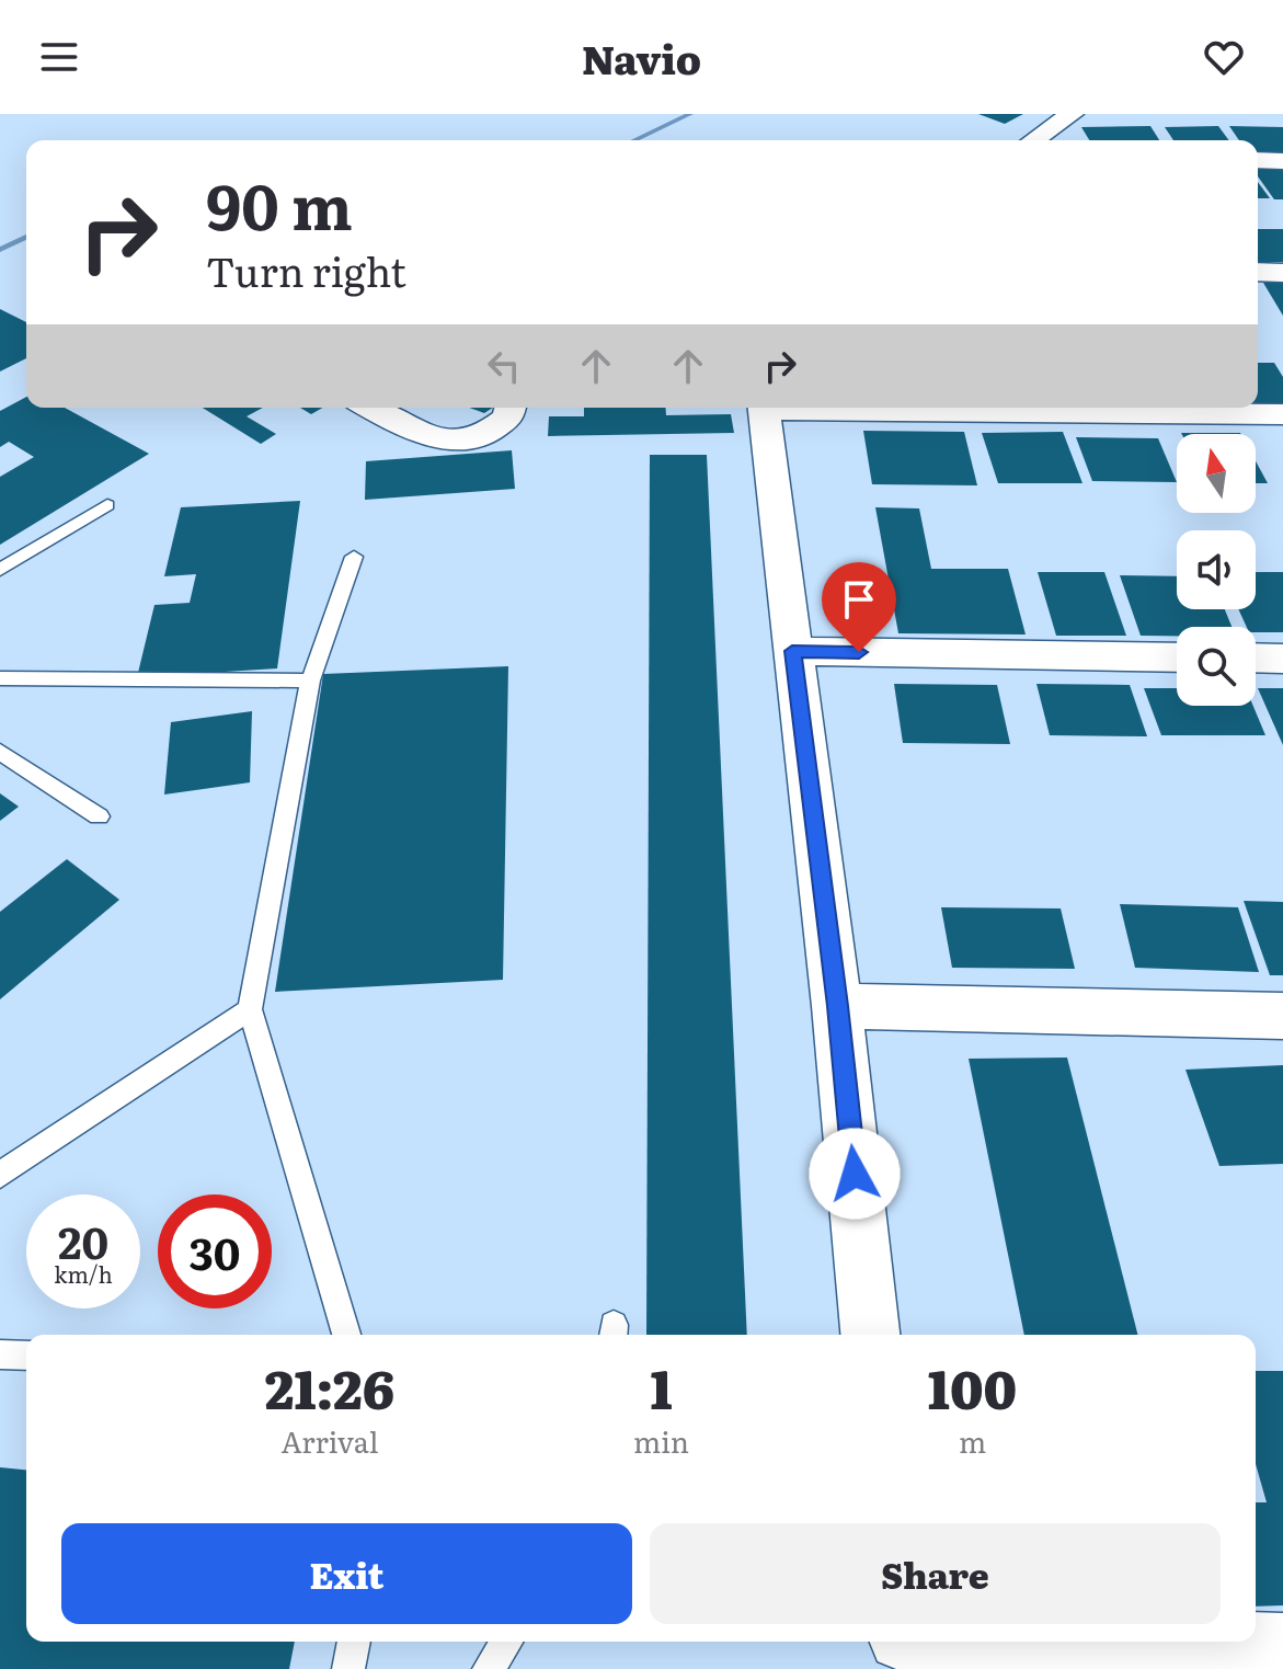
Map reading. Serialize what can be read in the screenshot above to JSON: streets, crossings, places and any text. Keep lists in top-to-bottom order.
{
  "north": "top",
  "page": {
    "header": "Navio",
    "turn": ["90 m", "Turn right"],
    "speed": "20 km/h",
    "limit": "30",
    "eta": [
      "21:26",
      "Arrival",
      "1",
      "min",
      "100",
      "m"
    ],
    "buttons": ["Exit", "Share"]
  }
}
